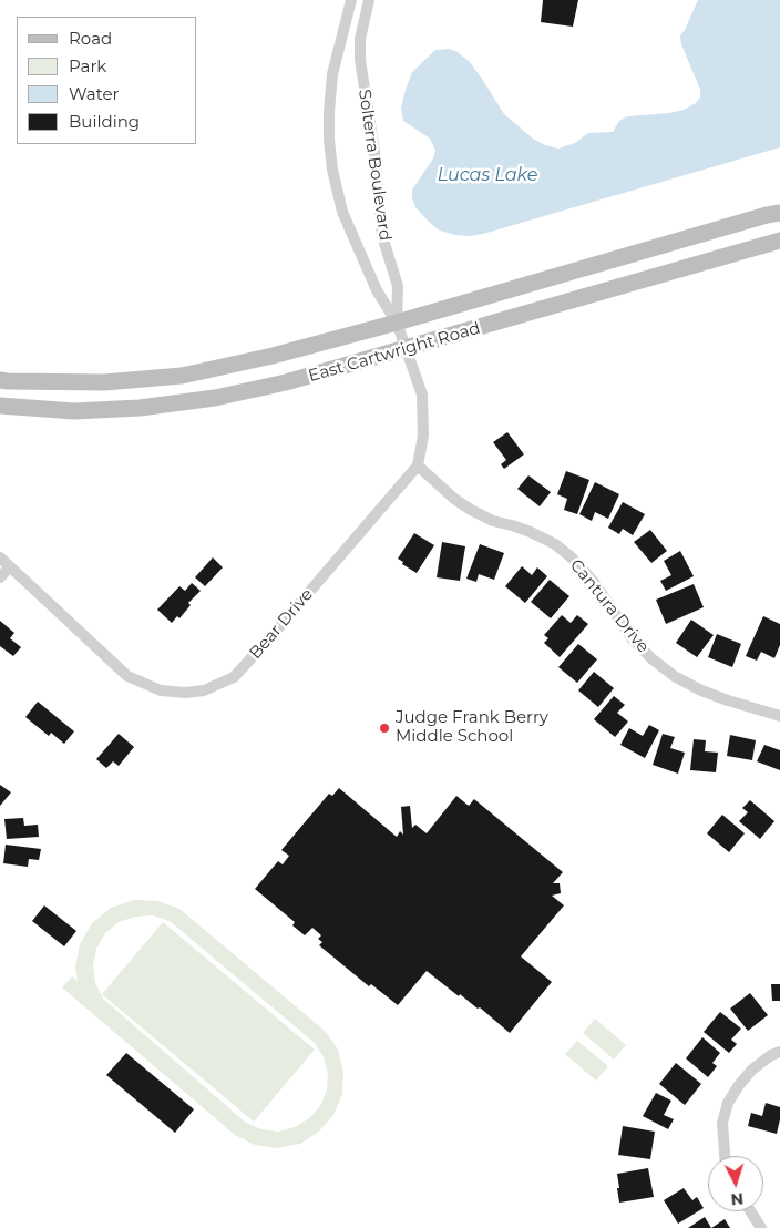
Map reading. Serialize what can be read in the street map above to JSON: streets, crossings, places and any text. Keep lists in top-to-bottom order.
{
  "streets": {
    "main road": ["East Cartwright Road"],
    "street": ["Solterra Boulevard", "Cantura Drive", "Bear Drive"]
  },
  "crossings": [
    ["Solterra Boulevard", "East Cartwright Road"],
    ["Cantura Drive", "Bear Drive"]
  ],
  "water": ["Lucas Lake"],
  "places": ["Judge Frank Berry Middle School"],
  "legend": [
    "Road",
    "Park",
    "Water",
    "Building"
  ],
  "north": "bottom"
}
